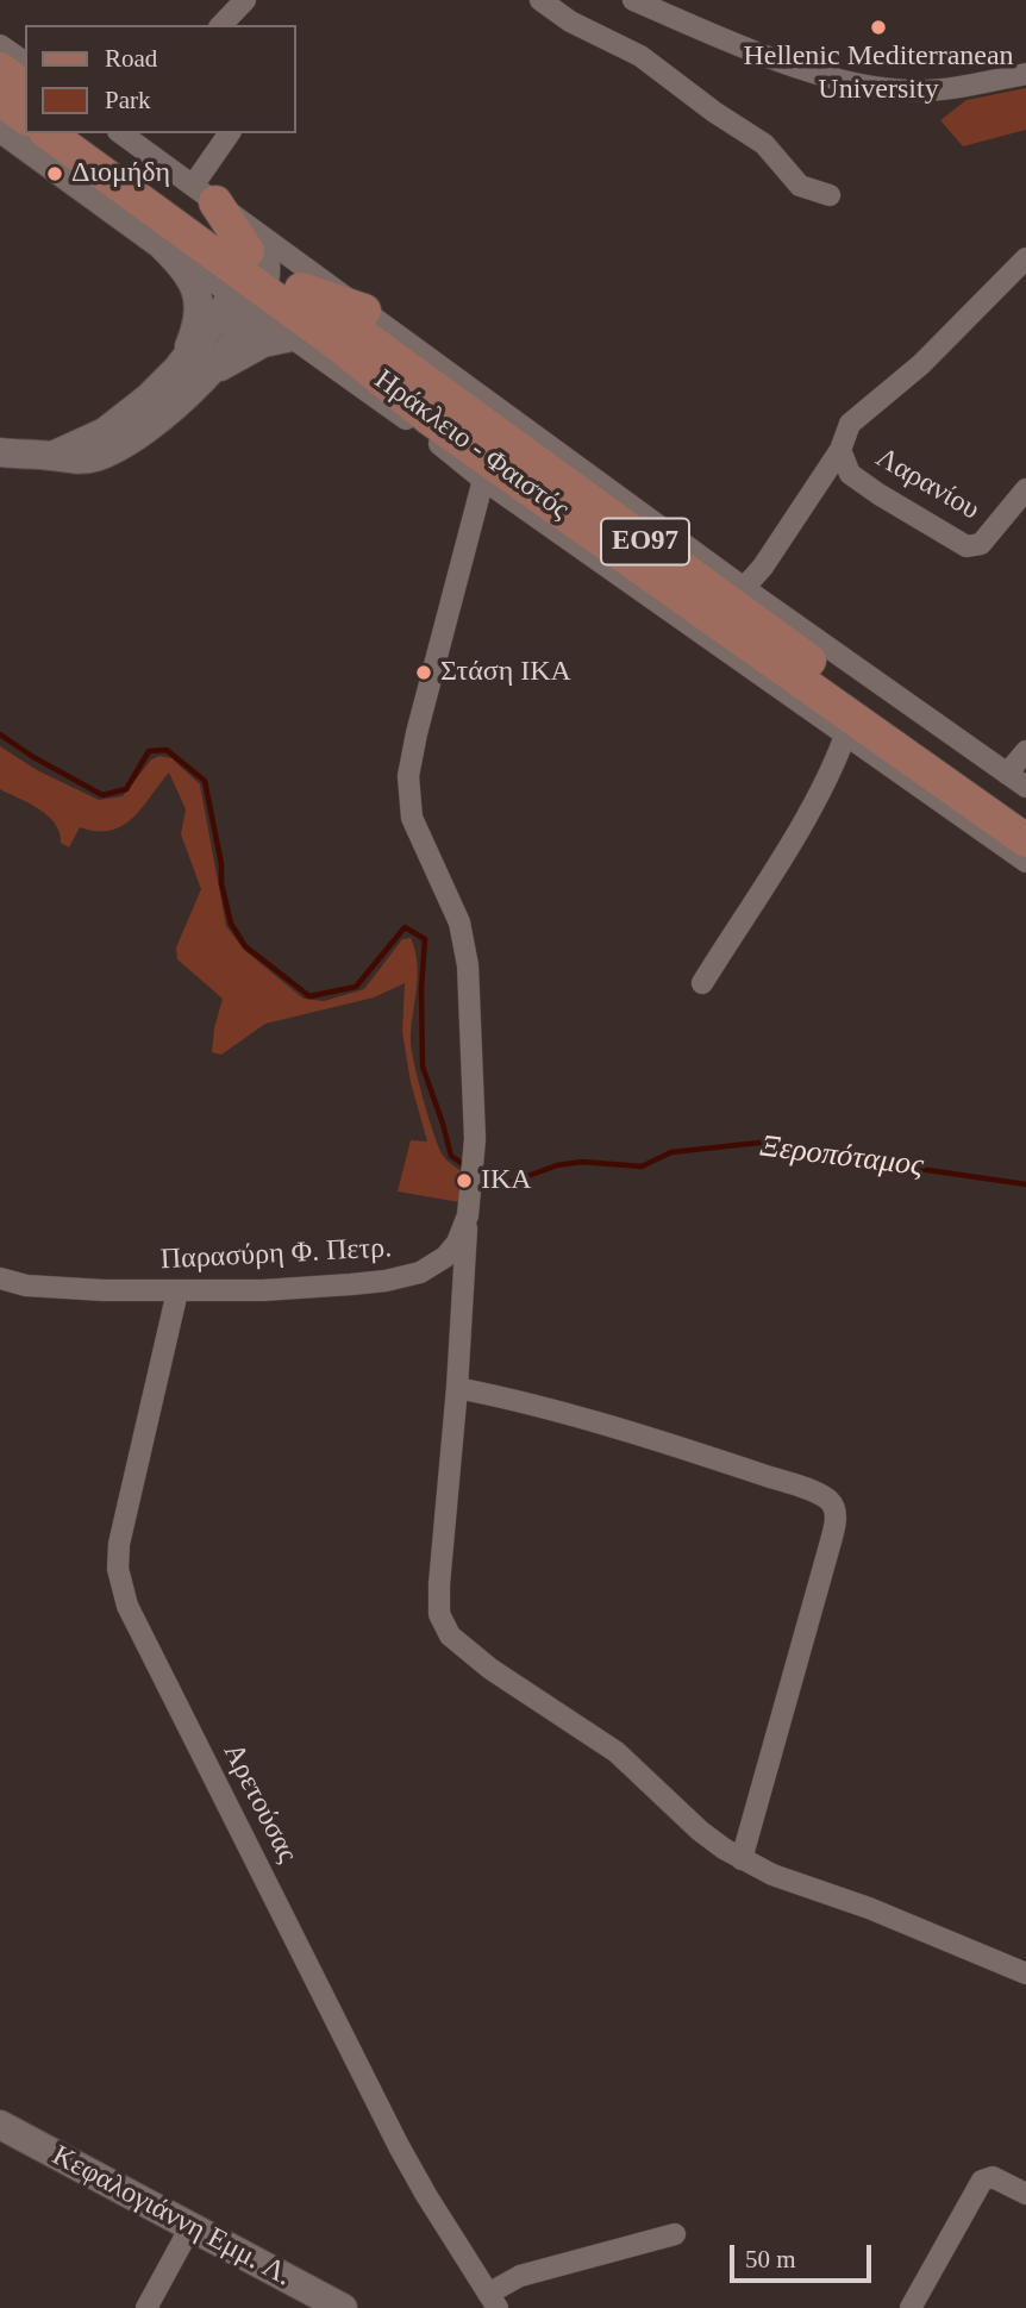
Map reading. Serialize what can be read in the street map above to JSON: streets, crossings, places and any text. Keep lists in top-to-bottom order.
{
  "streets": {
    "main road": ["Ηράκλειο - Φαιστός", "ΕΟ97", "Κεφαλογιάννη Εμμ. Λ."],
    "street": ["Λαρανίου", "Παρασύρη Φ. Πετρ.", "Αρετούσας"]
  },
  "crossings": [
    ["Παρασύρη Φ. Πετρ.", "Αρετούσας"]
  ],
  "water": ["Ξεροπόταμος"],
  "places": [
    "Hellenic Mediterranean University",
    "Διομήδη",
    "Στάση ΙΚΑ",
    "IKA"
  ],
  "legend": ["Road", "Park"],
  "scale_bar": "50 m"
}
